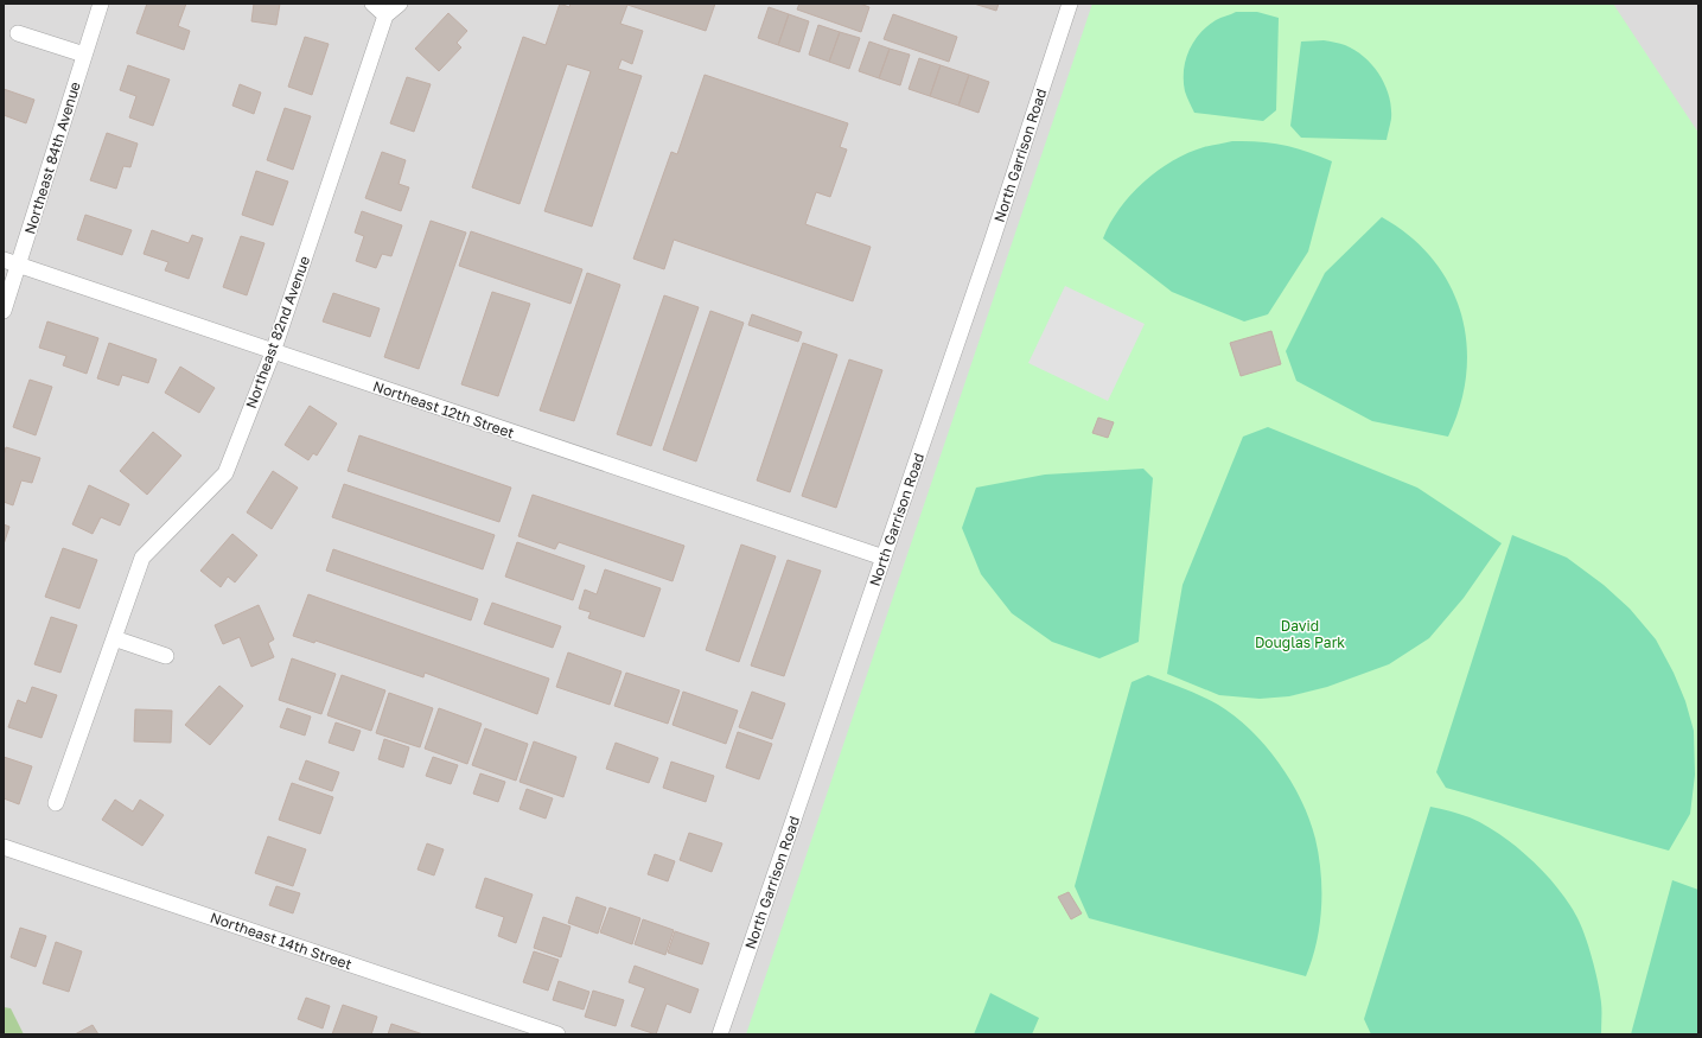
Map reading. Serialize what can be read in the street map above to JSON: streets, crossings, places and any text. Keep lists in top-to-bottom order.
{
  "streets": {
    "street": [
      "North Garrison Road",
      "Northeast 84th Avenue",
      "Northeast 82nd Avenue",
      "Northeast 12th Street",
      "Northeast 14th Street"
    ]
  },
  "crossings": [
    ["North Garrison Road", "Northeast 12th Street"],
    ["Northeast 84th Avenue", "Northeast 12th Street"],
    ["Northeast 82nd Avenue", "Northeast 12th Street"]
  ],
  "parks": ["David Douglas Park"]
}
